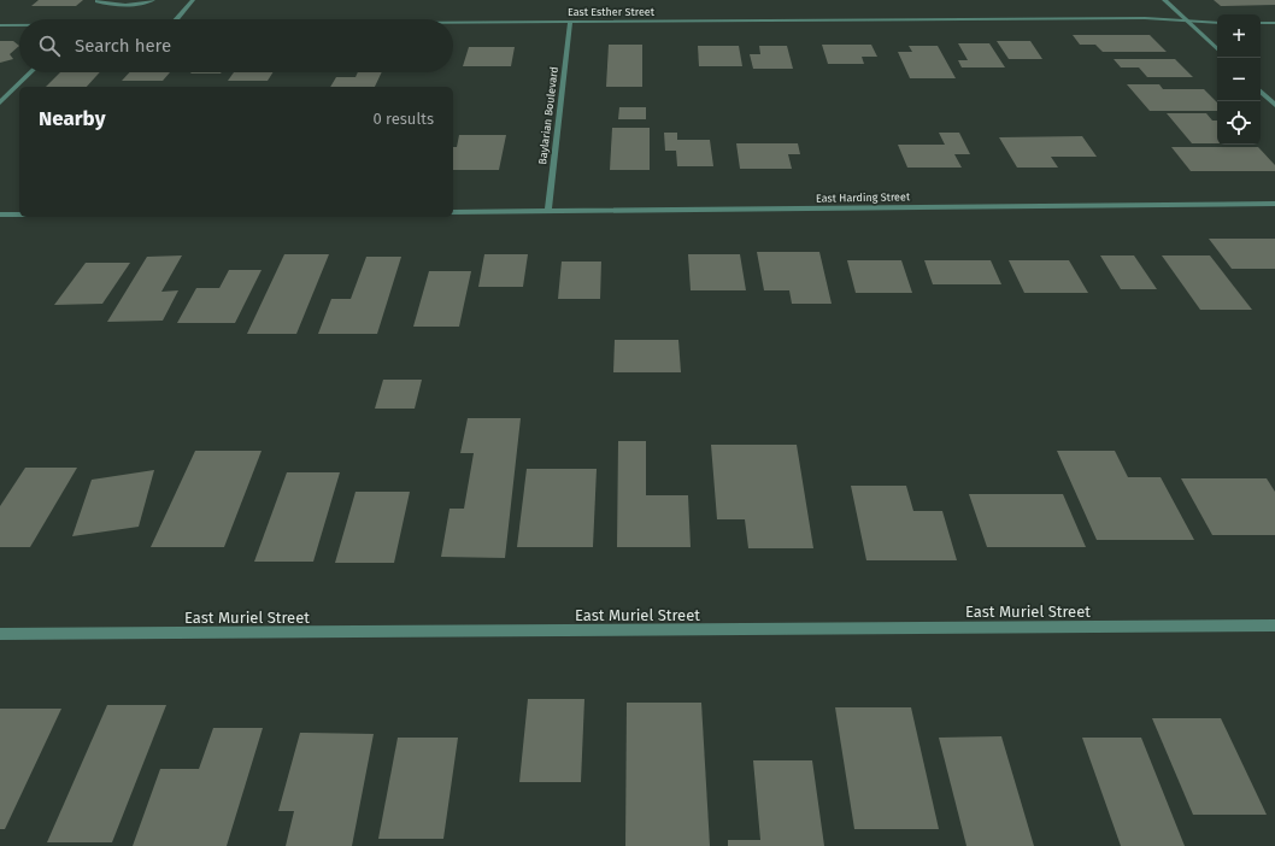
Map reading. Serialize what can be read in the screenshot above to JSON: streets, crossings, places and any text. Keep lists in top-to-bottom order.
{
  "streets": {
    "street": [
      "East Esther Street",
      "Baylarian Boulevard",
      "East Harding Street",
      "East Muriel Street"
    ]
  },
  "crossings": [
    ["East Esther Street", "Baylarian Boulevard"],
    ["Baylarian Boulevard", "East Harding Street"]
  ],
  "page": {
    "map_buttons": ["+", "−"],
    "search": "Search here",
    "heading": ["Nearby", "0 results"]
  }
}
